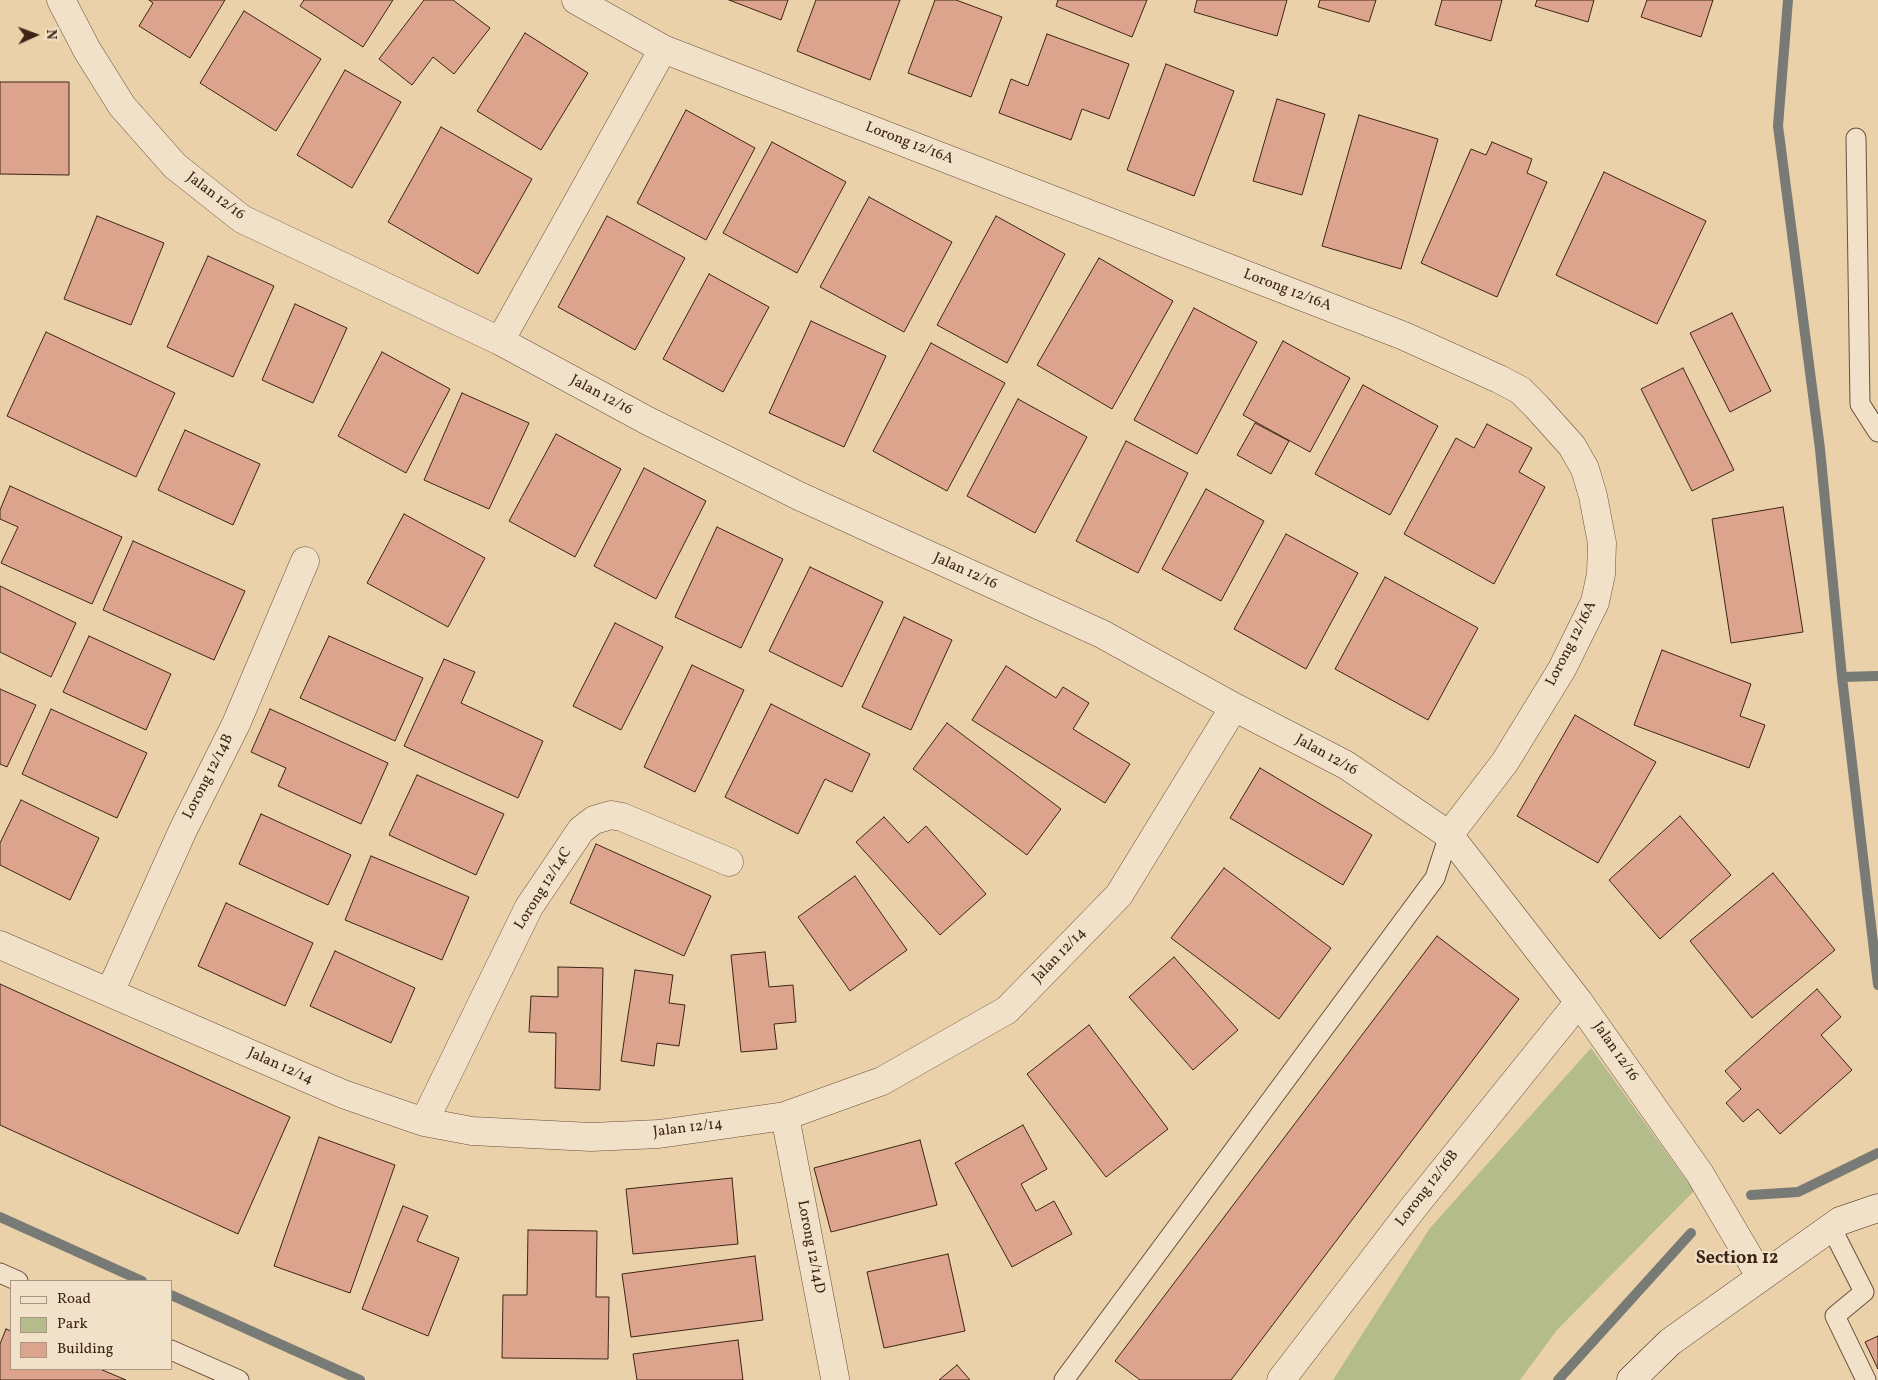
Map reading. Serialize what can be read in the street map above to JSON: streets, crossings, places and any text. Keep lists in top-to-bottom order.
{
  "streets": {
    "street": [
      "Lorong 12/16A",
      "Jalan 12/16",
      "Lorong 12/14B",
      "Lorong 12/14C",
      "Jalan 12/14",
      "Lorong 12/16B",
      "Lorong 12/14D"
    ]
  },
  "crossings": [
    ["Lorong 12/16A", "Jalan 12/16"],
    ["Jalan 12/16", "Jalan 12/14"],
    ["Jalan 12/16", "Lorong 12/16B"],
    ["Lorong 12/14B", "Jalan 12/14"],
    ["Lorong 12/14C", "Jalan 12/14"],
    ["Jalan 12/14", "Lorong 12/14D"]
  ],
  "districts": ["Section 12"],
  "legend": ["Road", "Park", "Building"],
  "north": "right"
}
